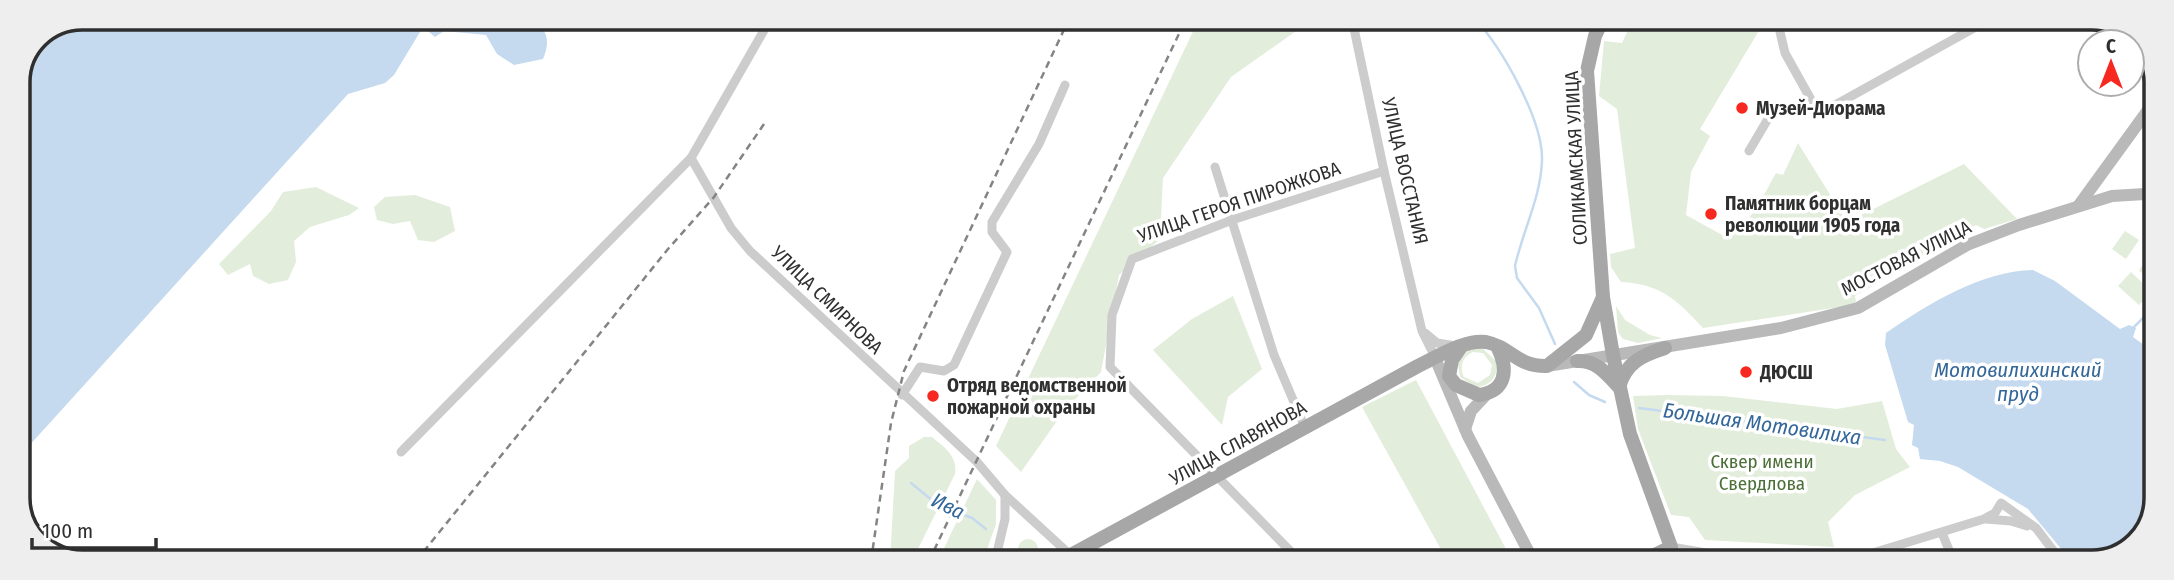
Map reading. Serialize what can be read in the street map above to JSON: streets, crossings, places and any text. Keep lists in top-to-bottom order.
{
  "streets": {
    "main road": ["СОЛИКАМСКАЯ УЛИЦА", "МОСТОВАЯ УЛИЦА", "УЛИЦА СЛАВЯНОВА"],
    "street": ["УЛИЦА ВОССТАНИЯ", "УЛИЦА ГЕРОЯ ПИРОЖКОВА", "УЛИЦА СМИРНОВА"]
  },
  "crossings": [
    ["СОЛИКАМСКАЯ УЛИЦА", "МОСТОВАЯ УЛИЦА"],
    ["УЛИЦА ВОССТАНИЯ", "УЛИЦА ГЕРОЯ ПИРОЖКОВА"],
    ["УЛИЦА ВОССТАНИЯ", "МОСТОВАЯ УЛИЦА"],
    ["УЛИЦА ВОССТАНИЯ", "УЛИЦА СЛАВЯНОВА"],
    ["УЛИЦА ГЕРОЯ ПИРОЖКОВА", "УЛИЦА СЛАВЯНОВА"],
    ["МОСТОВАЯ УЛИЦА", "УЛИЦА СЛАВЯНОВА"]
  ],
  "water": ["Мотовилихинский пруд", "Большая Мотовилиха", "Ива"],
  "parks": ["Сквер имени Свердлова"],
  "places": [
    "Музей-Диорама",
    "Памятник борцам революции 1905 года",
    "ДЮСШ",
    "Отряд ведомственной пожарной охраны"
  ],
  "scale_bar": "100 m",
  "north": "top"
}
